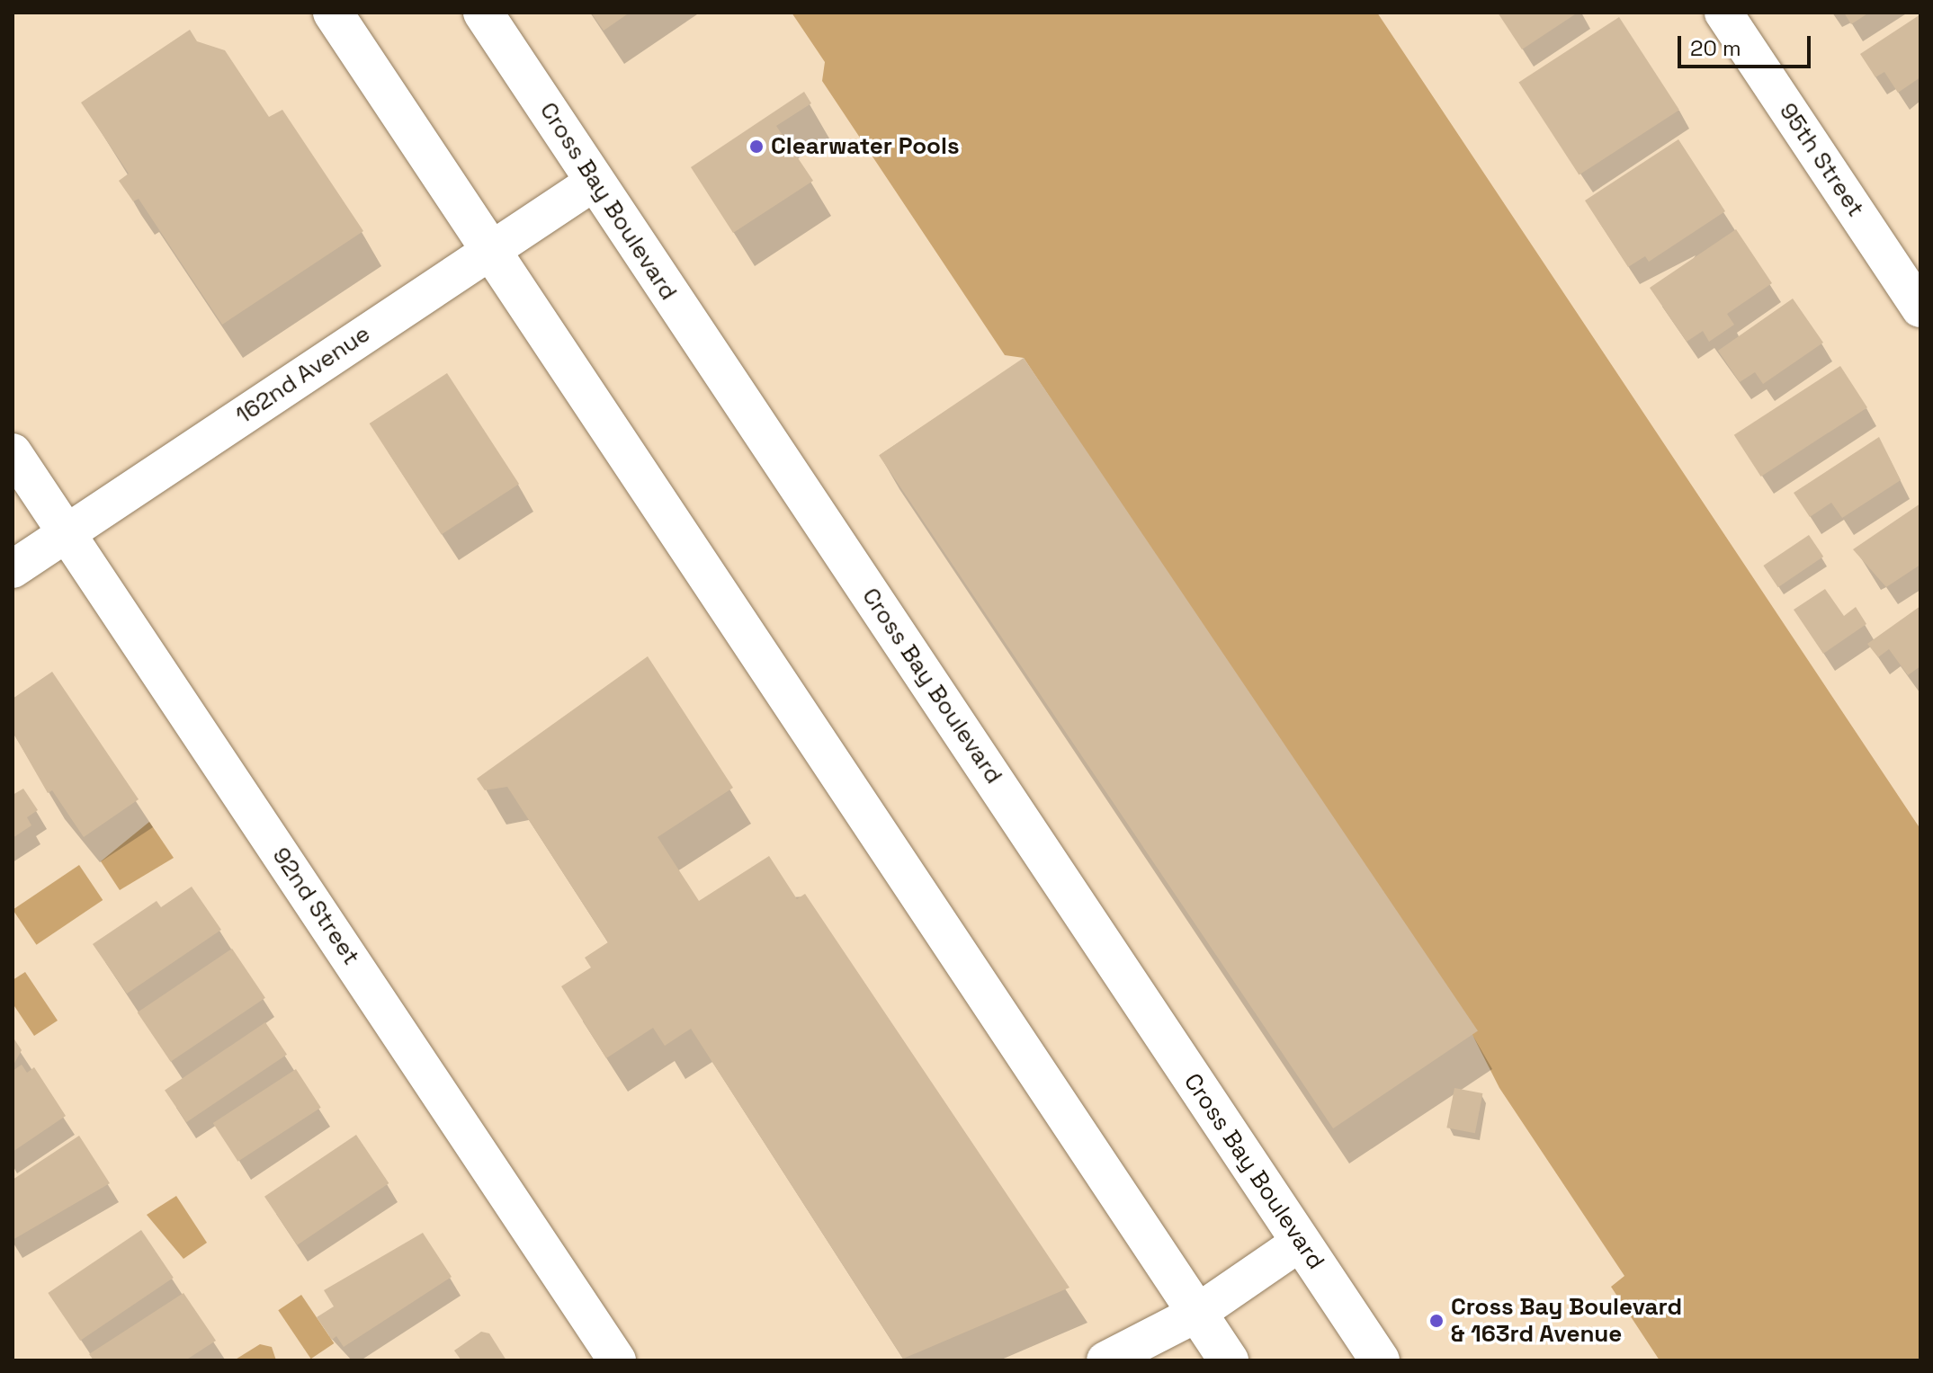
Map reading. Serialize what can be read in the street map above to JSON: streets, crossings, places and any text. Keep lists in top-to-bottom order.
{
  "streets": {
    "main road": ["Cross Bay Boulevard"],
    "street": ["95th Street", "162nd Avenue", "92nd Street"]
  },
  "crossings": [
    ["Cross Bay Boulevard", "162nd Avenue"],
    ["162nd Avenue", "92nd Street"]
  ],
  "places": ["Clearwater Pools", "Cross Bay Boulevard & 163rd Avenue"],
  "scale_bar": "20 m"
}
